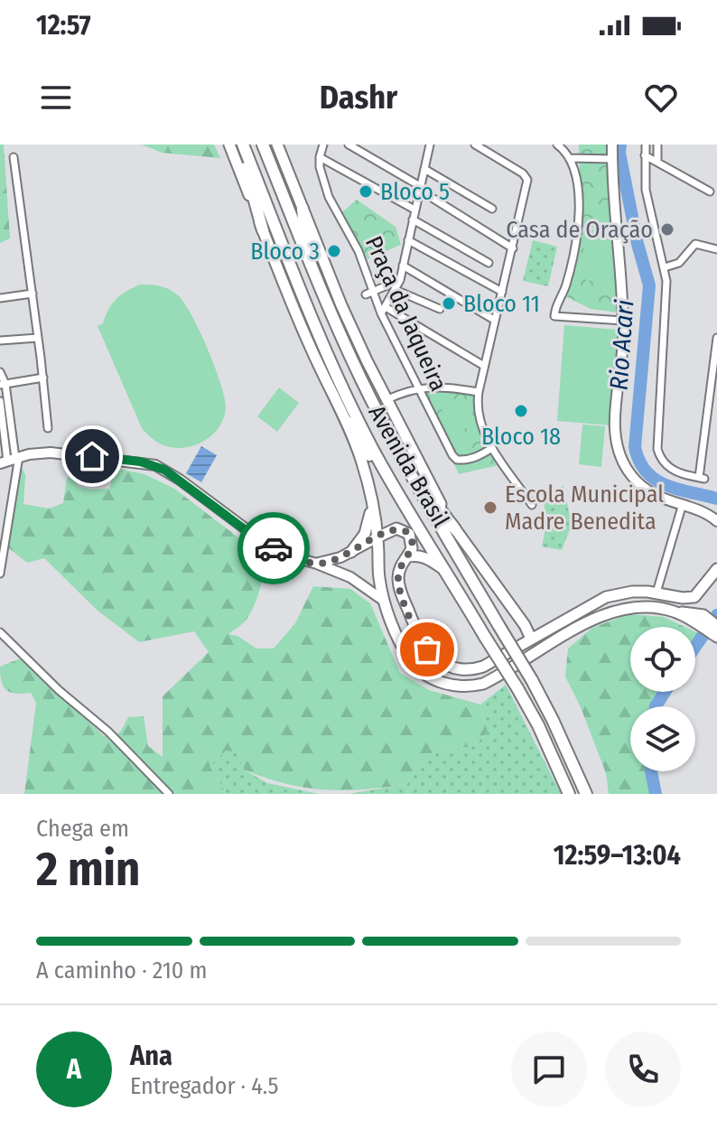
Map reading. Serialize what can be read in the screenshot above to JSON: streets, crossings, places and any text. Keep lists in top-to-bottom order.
{
  "streets": {
    "highway": ["Avenida Brasil"],
    "street": ["Praça da Jaqueira"]
  },
  "water": ["Rio Acari"],
  "places": [
    "Bloco 5",
    "Casa de Oração",
    "Bloco 3",
    "Bloco 11",
    "Bloco 18",
    "Escola Municipal Madre Benedita"
  ],
  "page": {
    "status": "12:57",
    "header": "Dashr",
    "heading": ["2 min", "Chega em", "12:59–13:04"],
    "panel": ["Ana", "Entregador · 4.5"],
    "bar": "A caminho · 210 m",
    "round": "A"
  }
}
